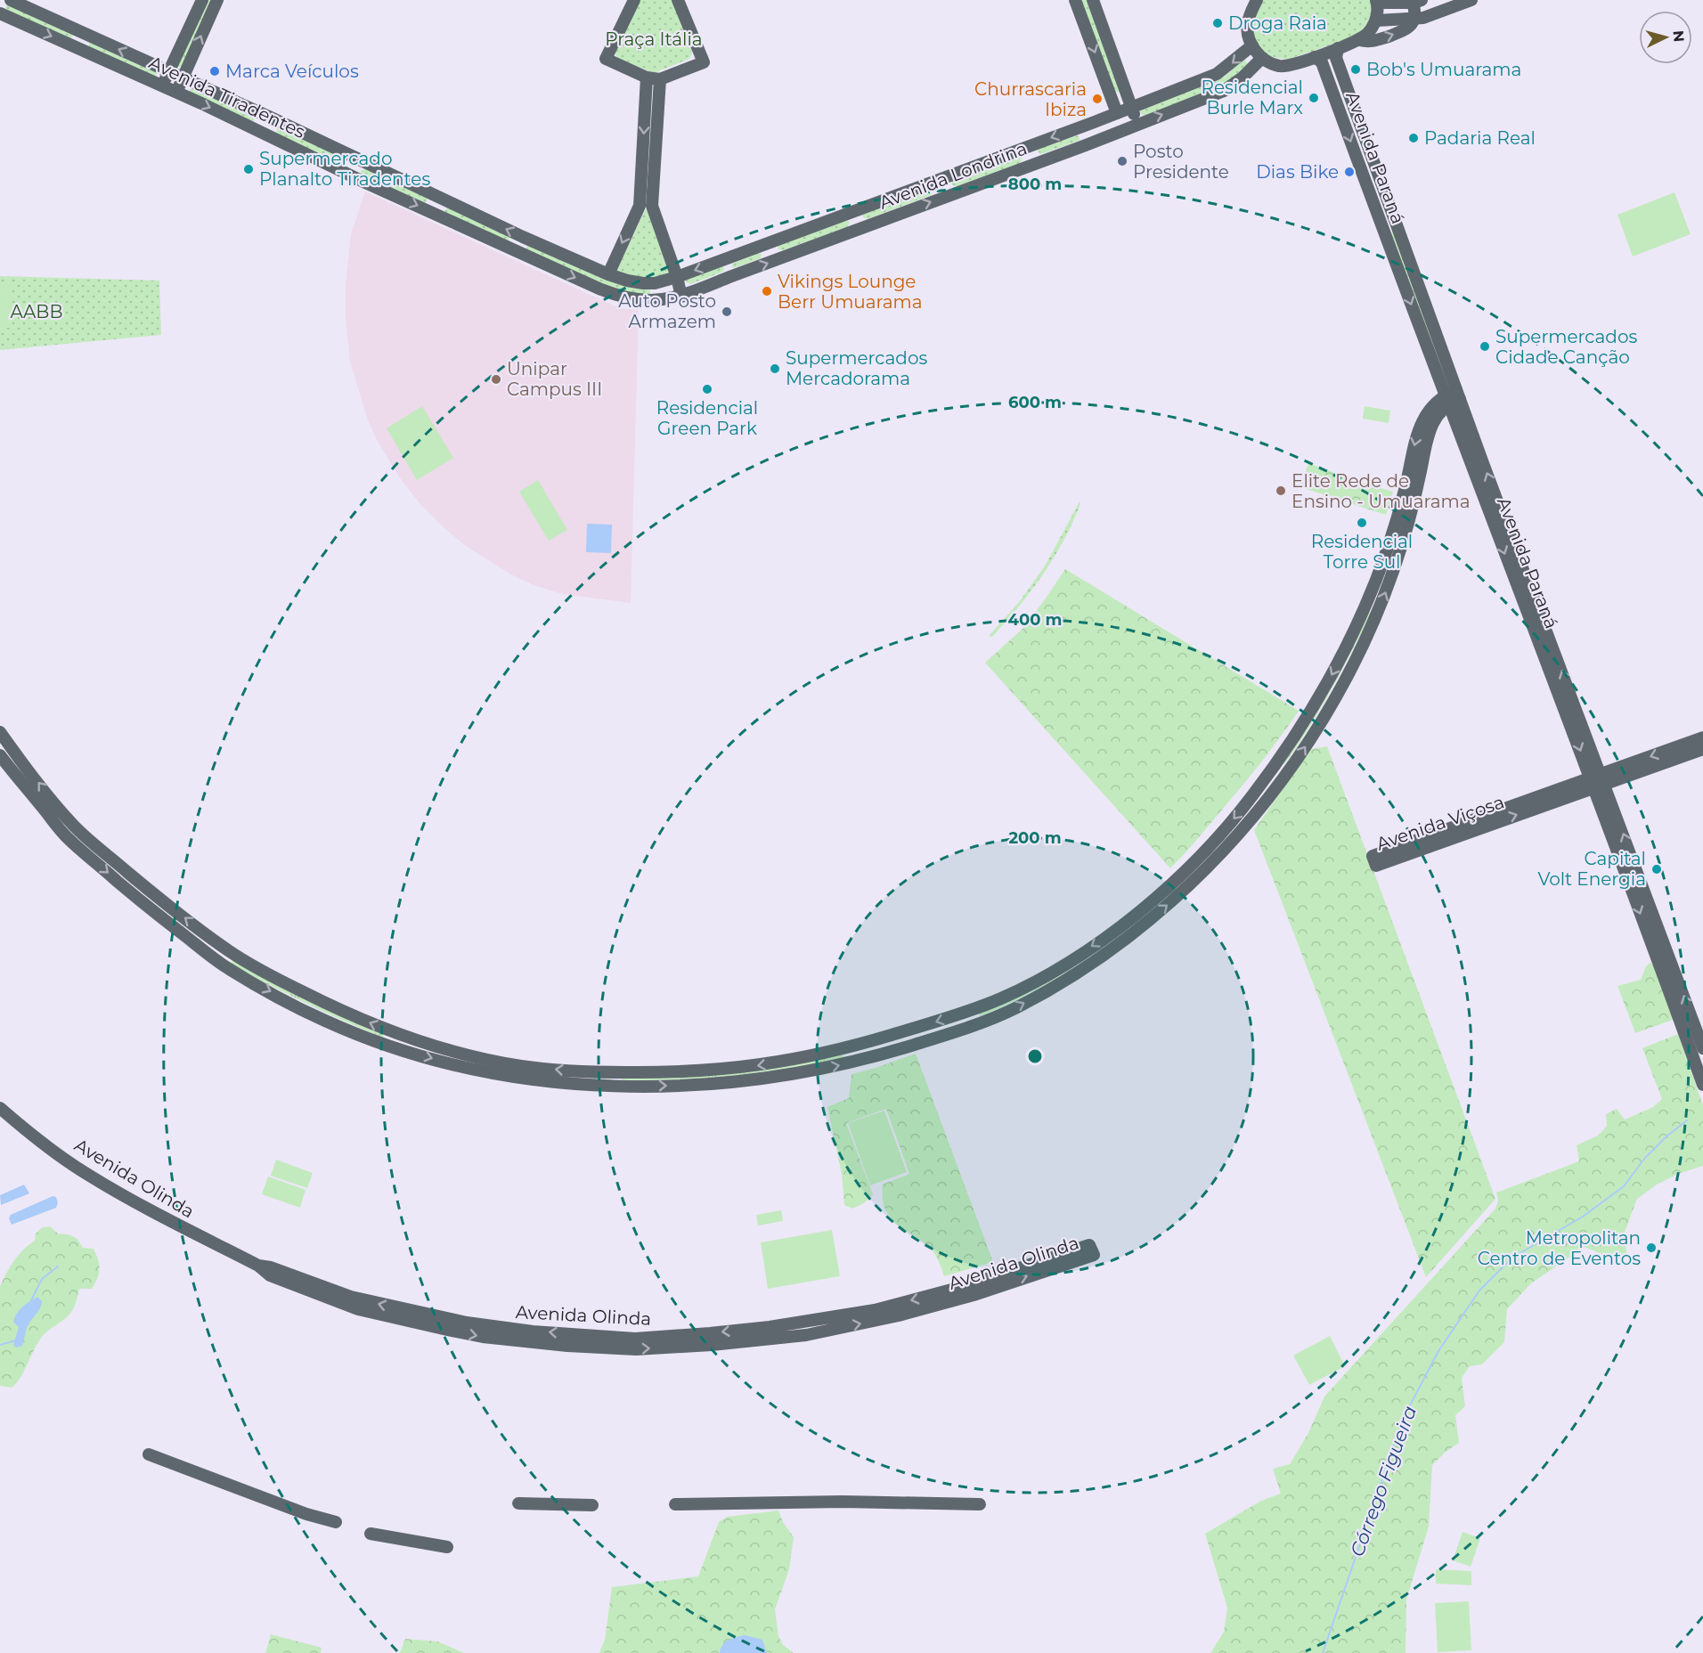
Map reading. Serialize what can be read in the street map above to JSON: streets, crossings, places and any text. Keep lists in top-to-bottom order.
{
  "streets": {
    "street": [
      "Avenida Tiradentes",
      "Avenida Paraná",
      "Avenida Londrina",
      "Avenida Viçosa",
      "Avenida Olinda"
    ]
  },
  "crossings": [
    ["Avenida Tiradentes", "Avenida Londrina"],
    ["Avenida Paraná", "Avenida Viçosa"]
  ],
  "water": ["Córrego Figueira"],
  "parks": ["Praça Itália", "AABB"],
  "places": [
    "Droga Raia",
    "Bob's Umuarama",
    "Marca Veículos",
    "Residencial Burle Marx",
    "Churrascaria Ibiza",
    "Padaria Real",
    "Posto Presidente",
    "Supermercado Planalto Tiradentes",
    "Dias Bike",
    "Vikings Lounge Berr Umuarama",
    "Auto Posto Armazem",
    "Supermercados Cidade Canção",
    "Supermercados Mercadorama",
    "Unipar Campus III",
    "Residencial Green Park",
    "Elite Rede de Ensino - Umuarama",
    "Residencial Torre Sul",
    "Capital Volt Energia",
    "Metropolitan Centro de Eventos"
  ],
  "north": "right",
  "rings": [
    "800 m",
    "600 m",
    "400 m",
    "200 m"
  ]
}
